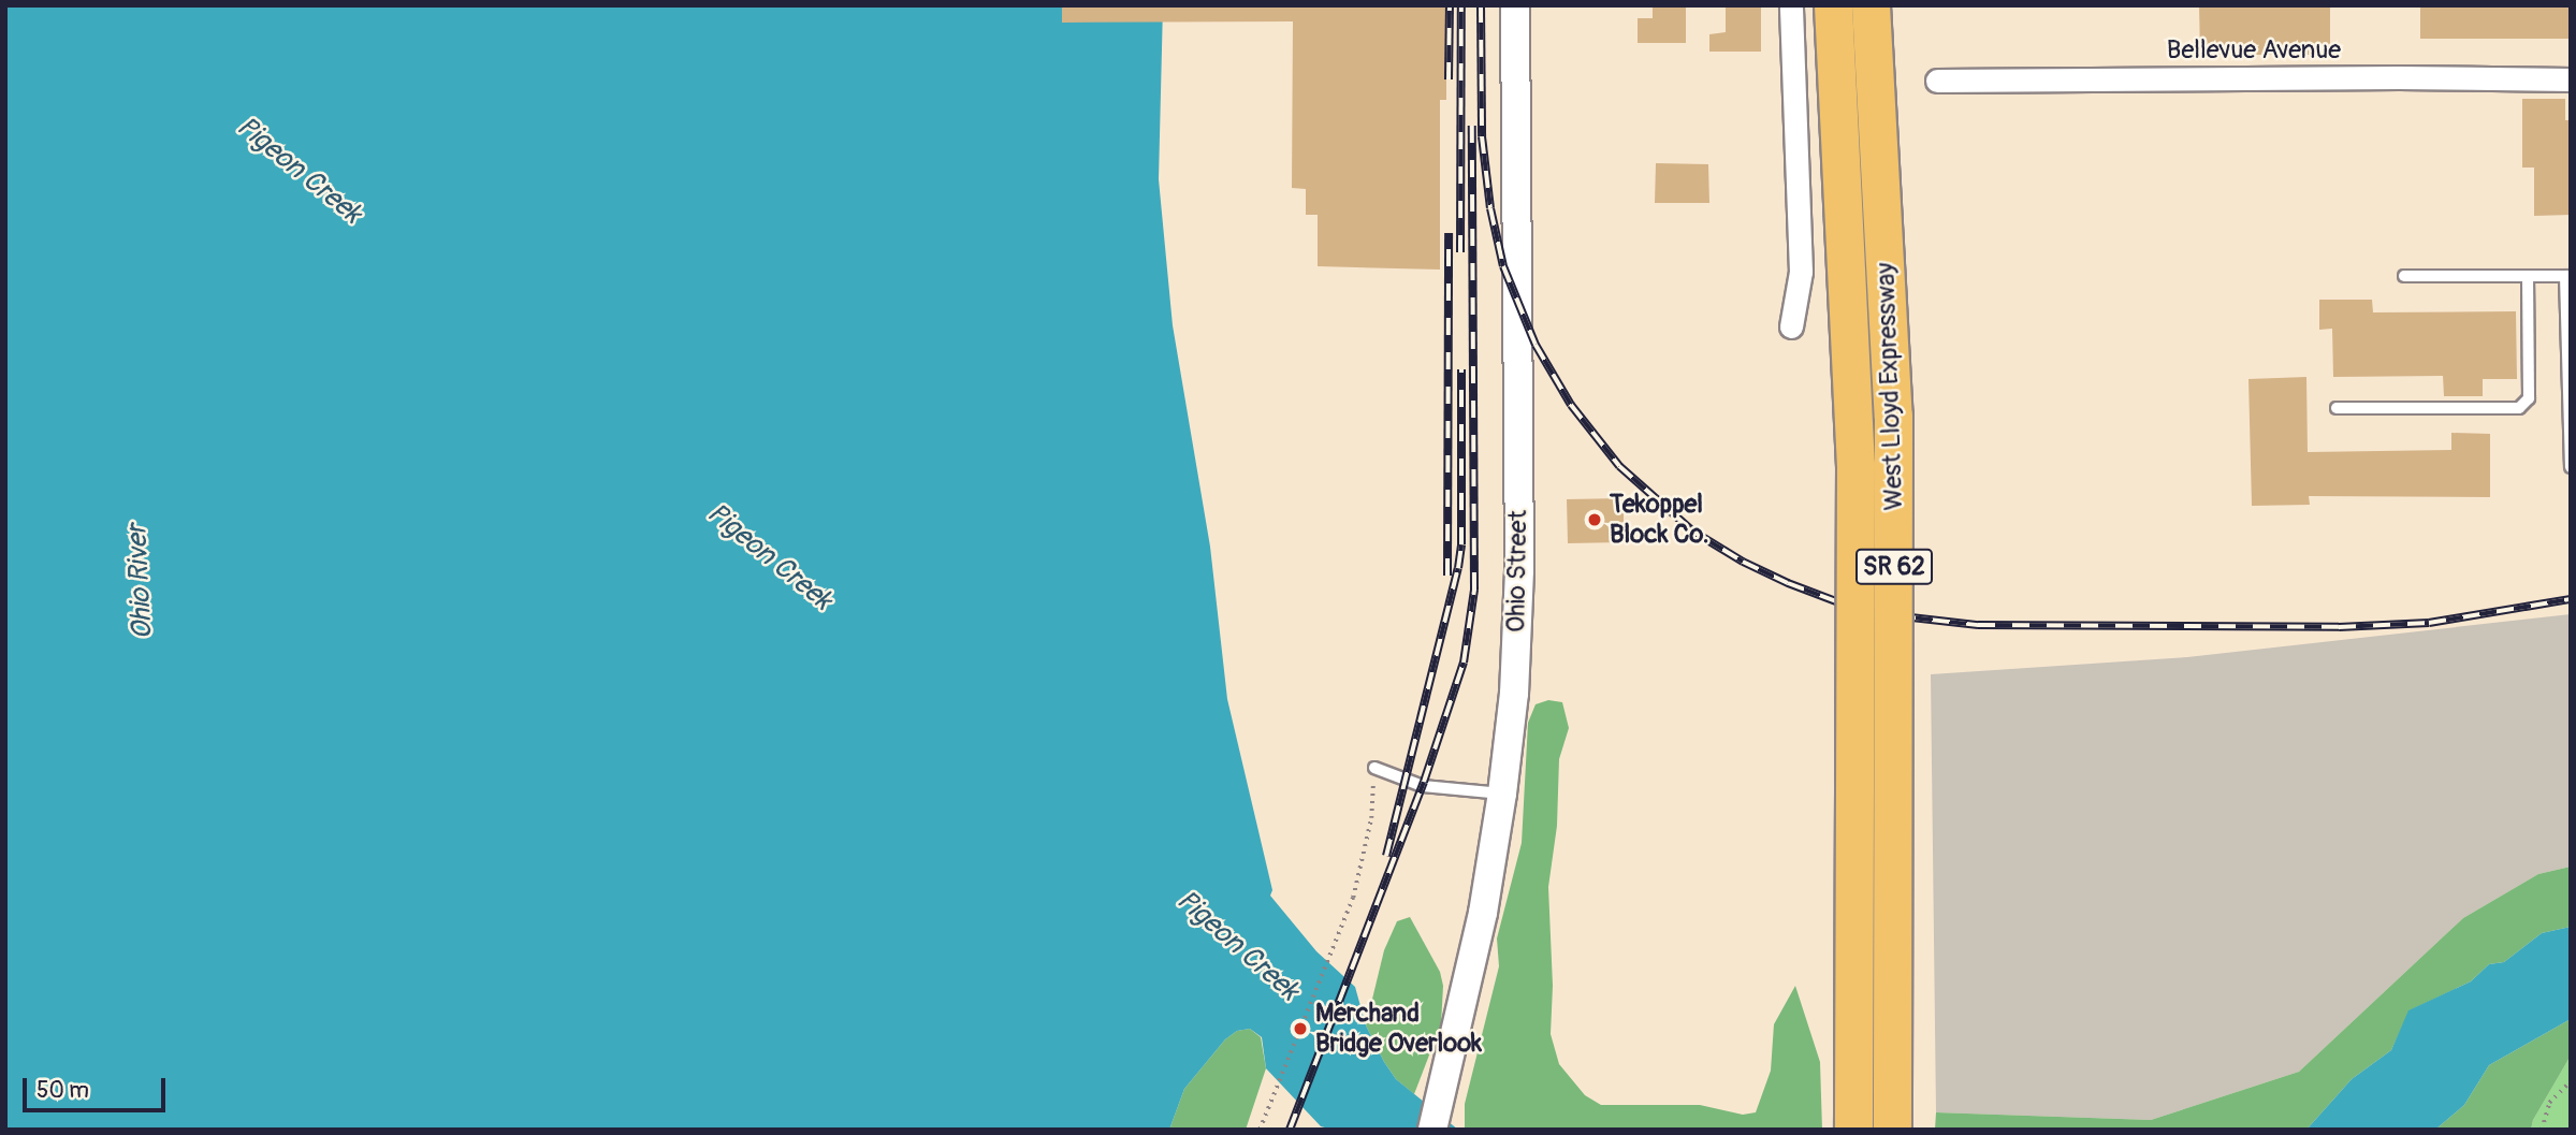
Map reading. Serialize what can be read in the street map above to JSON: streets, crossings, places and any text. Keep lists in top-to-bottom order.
{
  "streets": {
    "highway": ["West Lloyd Expressway", "SR 62"],
    "street": ["Bellevue Avenue", "Ohio Street"]
  },
  "water": ["Pigeon Creek", "Ohio River"],
  "places": ["Tekoppel Block Co.", "Merchand Bridge Overlook"],
  "scale_bar": "50 m"
}
